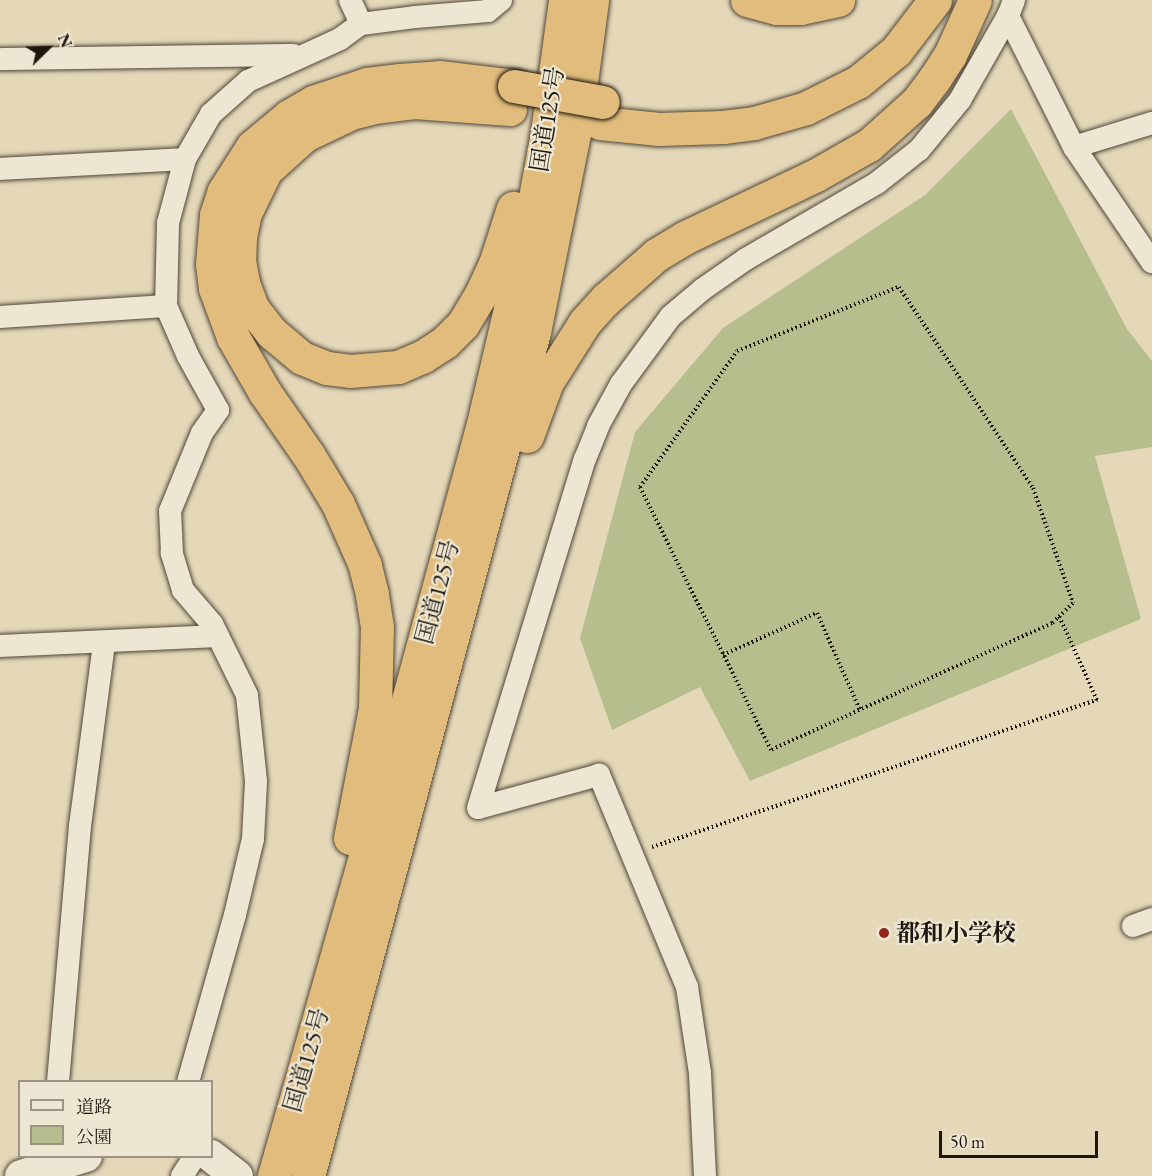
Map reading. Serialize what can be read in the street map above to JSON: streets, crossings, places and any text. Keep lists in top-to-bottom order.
{
  "streets": {
    "highway": ["国道125号"]
  },
  "places": ["都和小学校"],
  "legend": ["道路", "公園"],
  "scale_bar": "50 m",
  "north": "top right"
}
